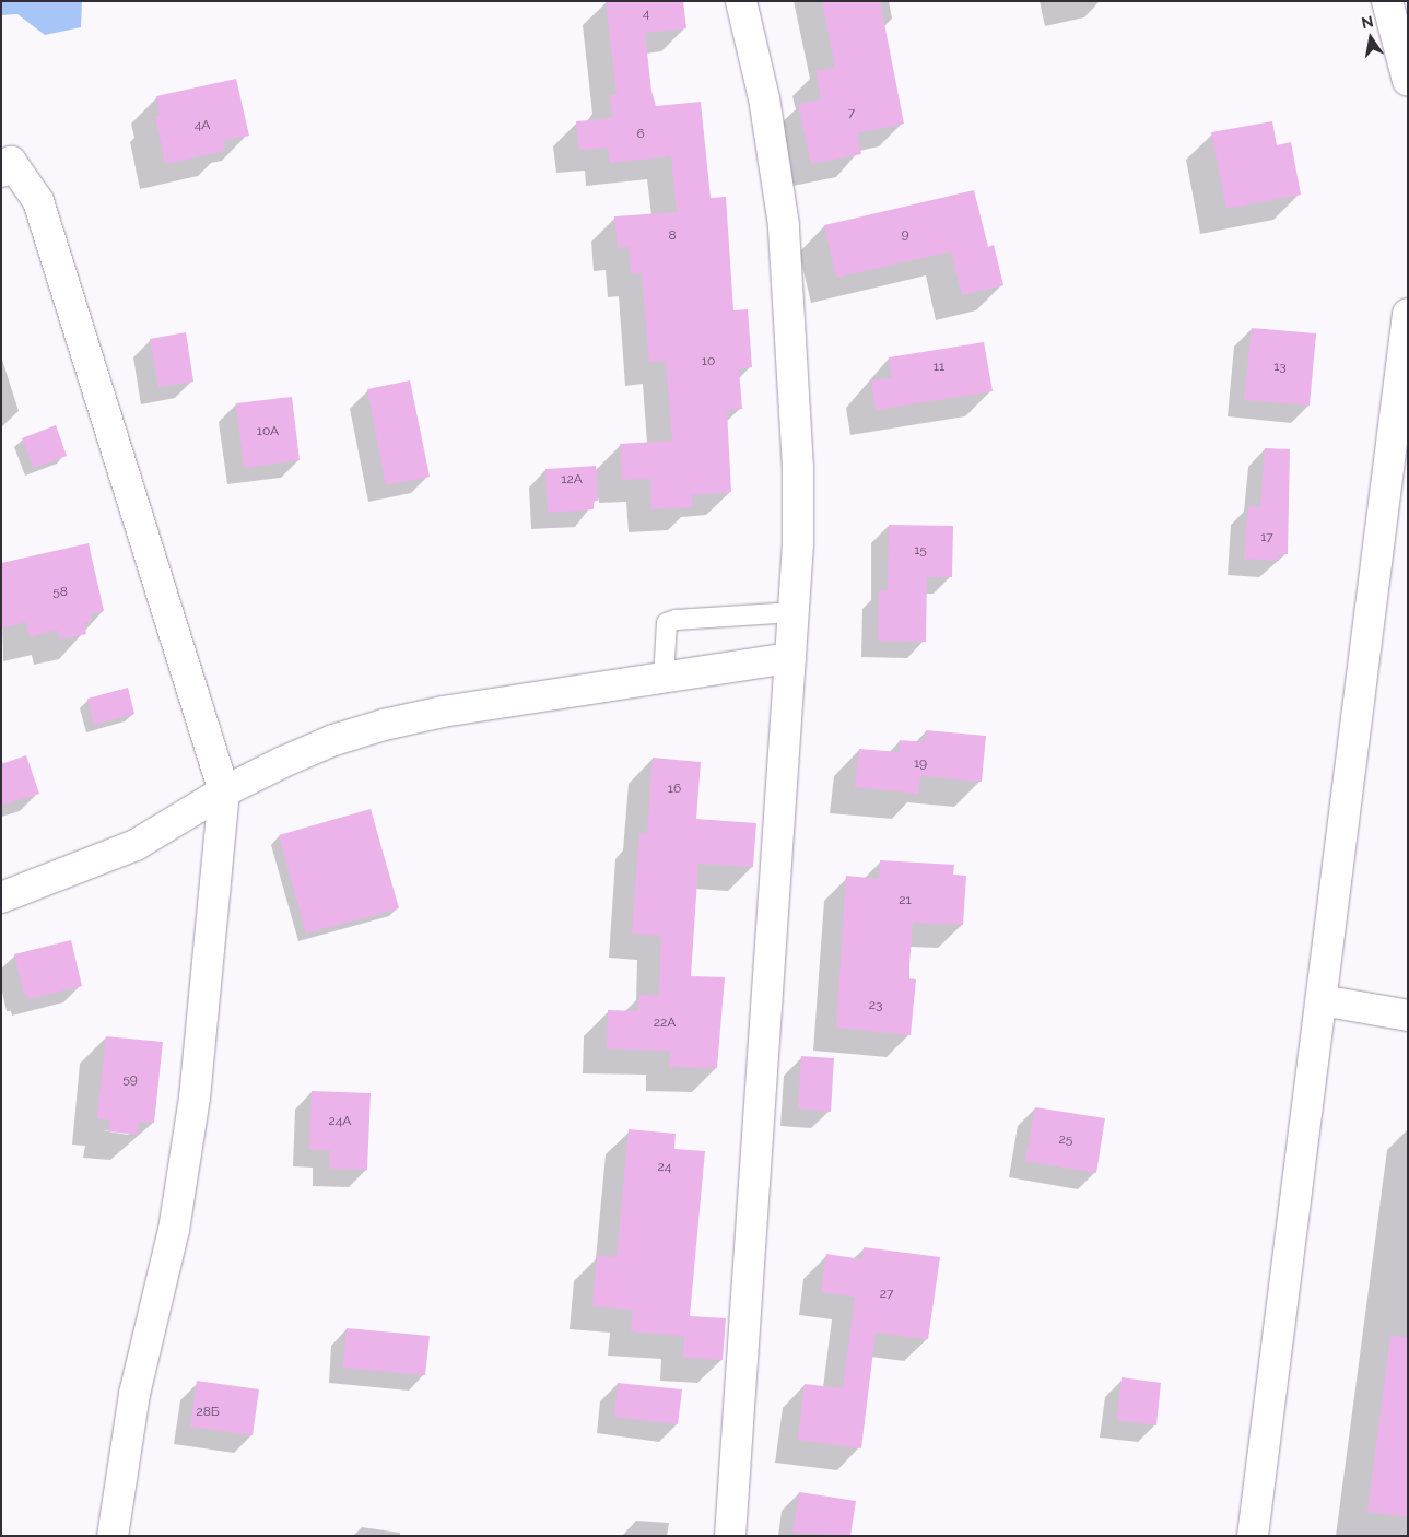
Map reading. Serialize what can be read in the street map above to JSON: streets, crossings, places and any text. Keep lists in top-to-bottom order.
{
  "house_numbers": [
    "4",
    "7",
    "4А",
    "6",
    "9",
    "8",
    "10",
    "11",
    "13",
    "10А",
    "12А",
    "17",
    "15",
    "58",
    "19",
    "16",
    "21",
    "23",
    "22А",
    "59",
    "24А",
    "25",
    "24",
    "27",
    "28Б"
  ],
  "north": "top"
}
